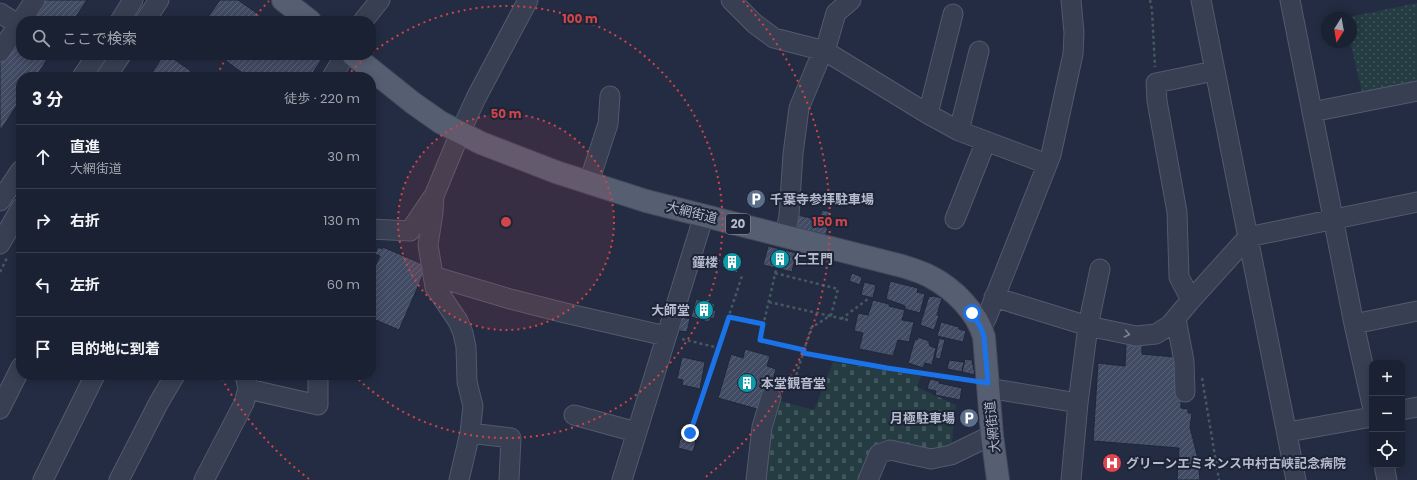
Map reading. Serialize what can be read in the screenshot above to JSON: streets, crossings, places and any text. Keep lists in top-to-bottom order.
{
  "streets": {
    "main road": ["大網街道", "20"]
  },
  "places": {
    "parking": ["千葉寺参拝駐車場", "月極駐車場"],
    "building": [
      "仁王門",
      "鐘楼",
      "大師堂",
      "本堂観音堂"
    ],
    "hospital": ["グリーンエミネンス中村古峡記念病院"]
  },
  "north": "bottom",
  "page": {
    "search": "ここで検索",
    "heading": ["3 分", "徒歩 · 220 m"],
    "list": [
      ["直進", "大網街道", "30 m"],
      ["右折", "130 m"],
      ["左折", "60 m"],
      "目的地に到着"
    ],
    "map_buttons": ["+", "−"]
  },
  "rings": ["100 m", "50 m", "150 m"]
}
